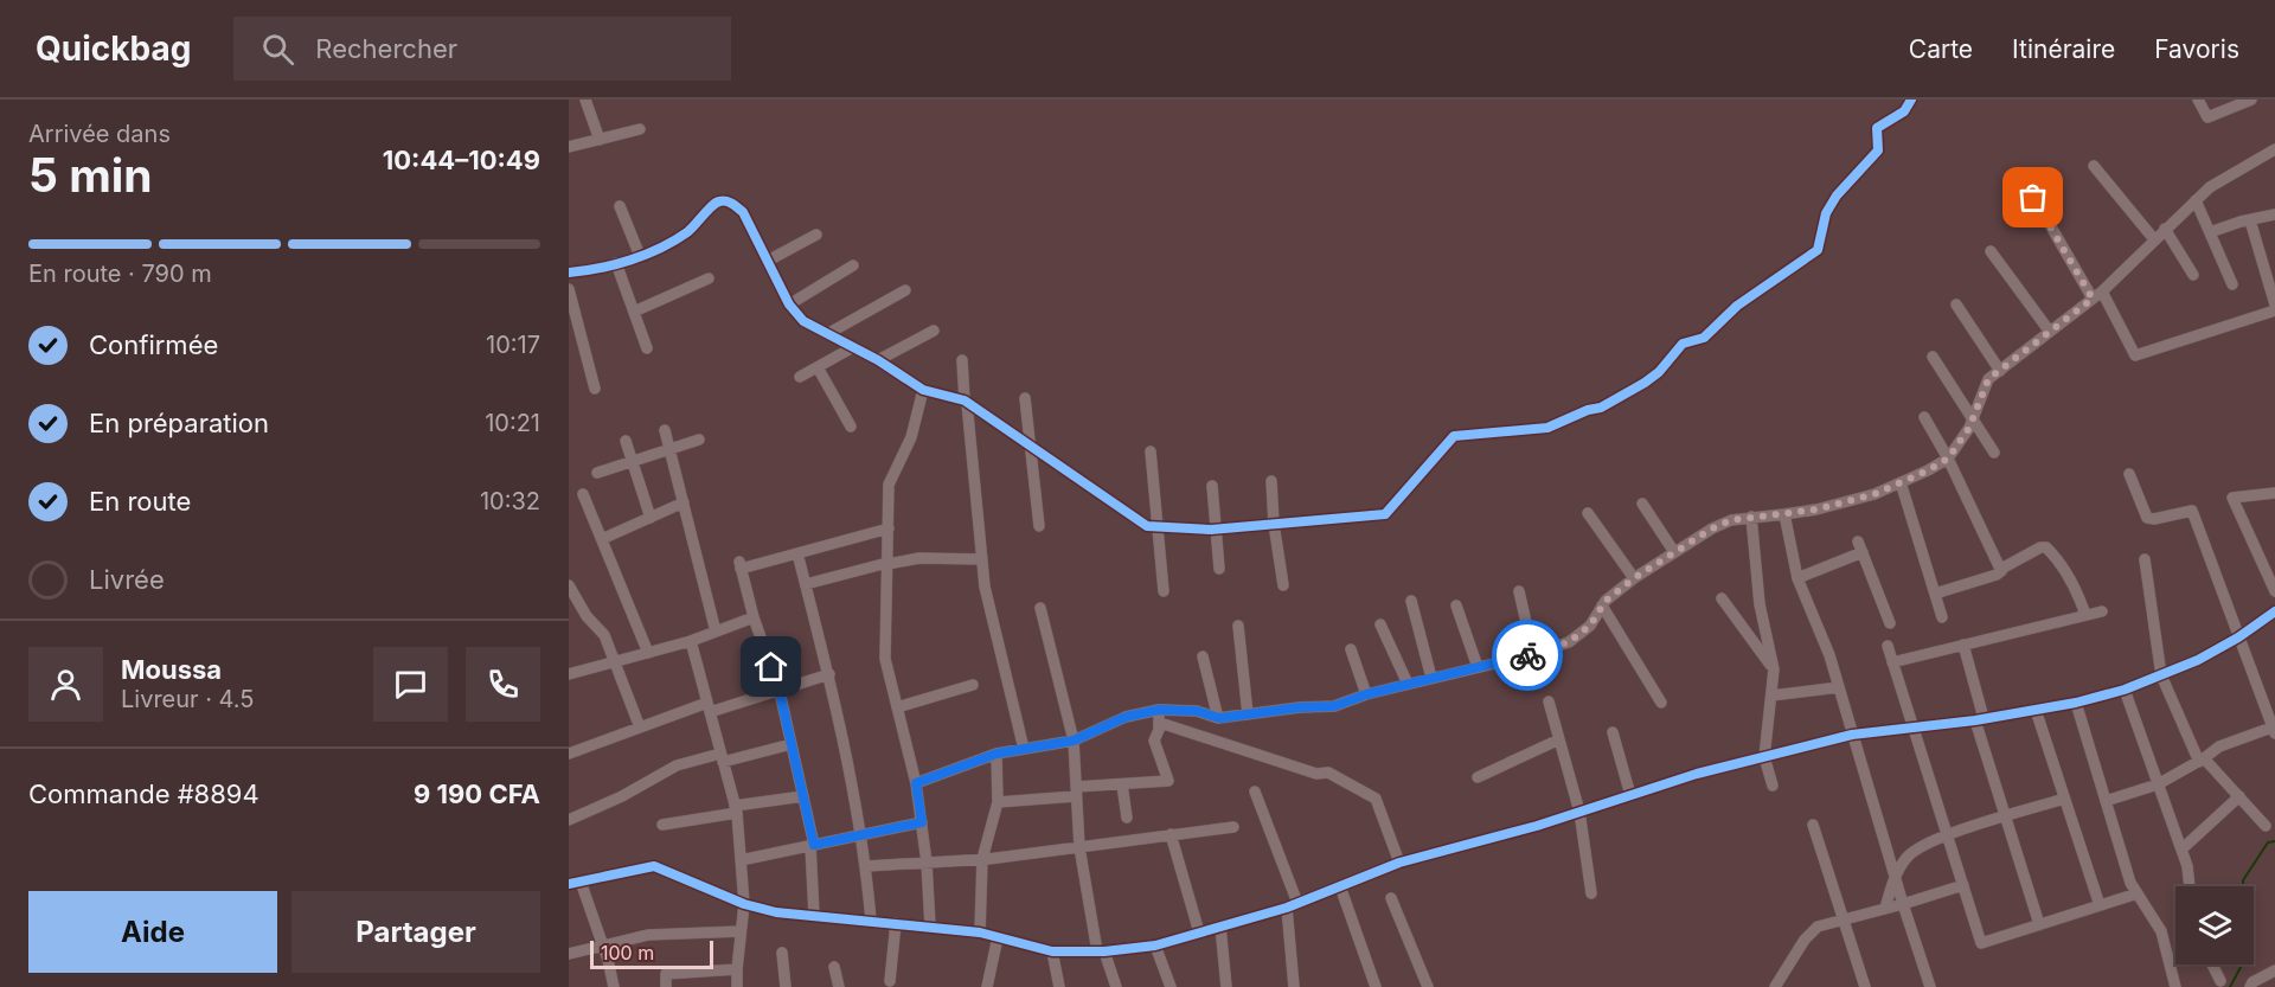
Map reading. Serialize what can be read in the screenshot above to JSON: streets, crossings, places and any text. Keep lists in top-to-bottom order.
{
  "scale_bar": "100 m",
  "page": {
    "header": "Quickbag",
    "search": "Rechercher",
    "nav": ["Carte", "Itinéraire", "Favoris"],
    "heading": ["5 min", "Arrivée dans", "10:44–10:49"],
    "panel": [
      "Moussa",
      "Livreur · 4.5",
      "Commande #8894",
      "9 190 CFA"
    ],
    "bar": "En route · 790 m",
    "list": [
      ["Confirmée", "10:17"],
      ["En préparation", "10:21"],
      ["En route", "10:32"],
      "Livrée"
    ],
    "buttons": ["Aide", "Partager"],
    "scale": "100 m"
  }
}
